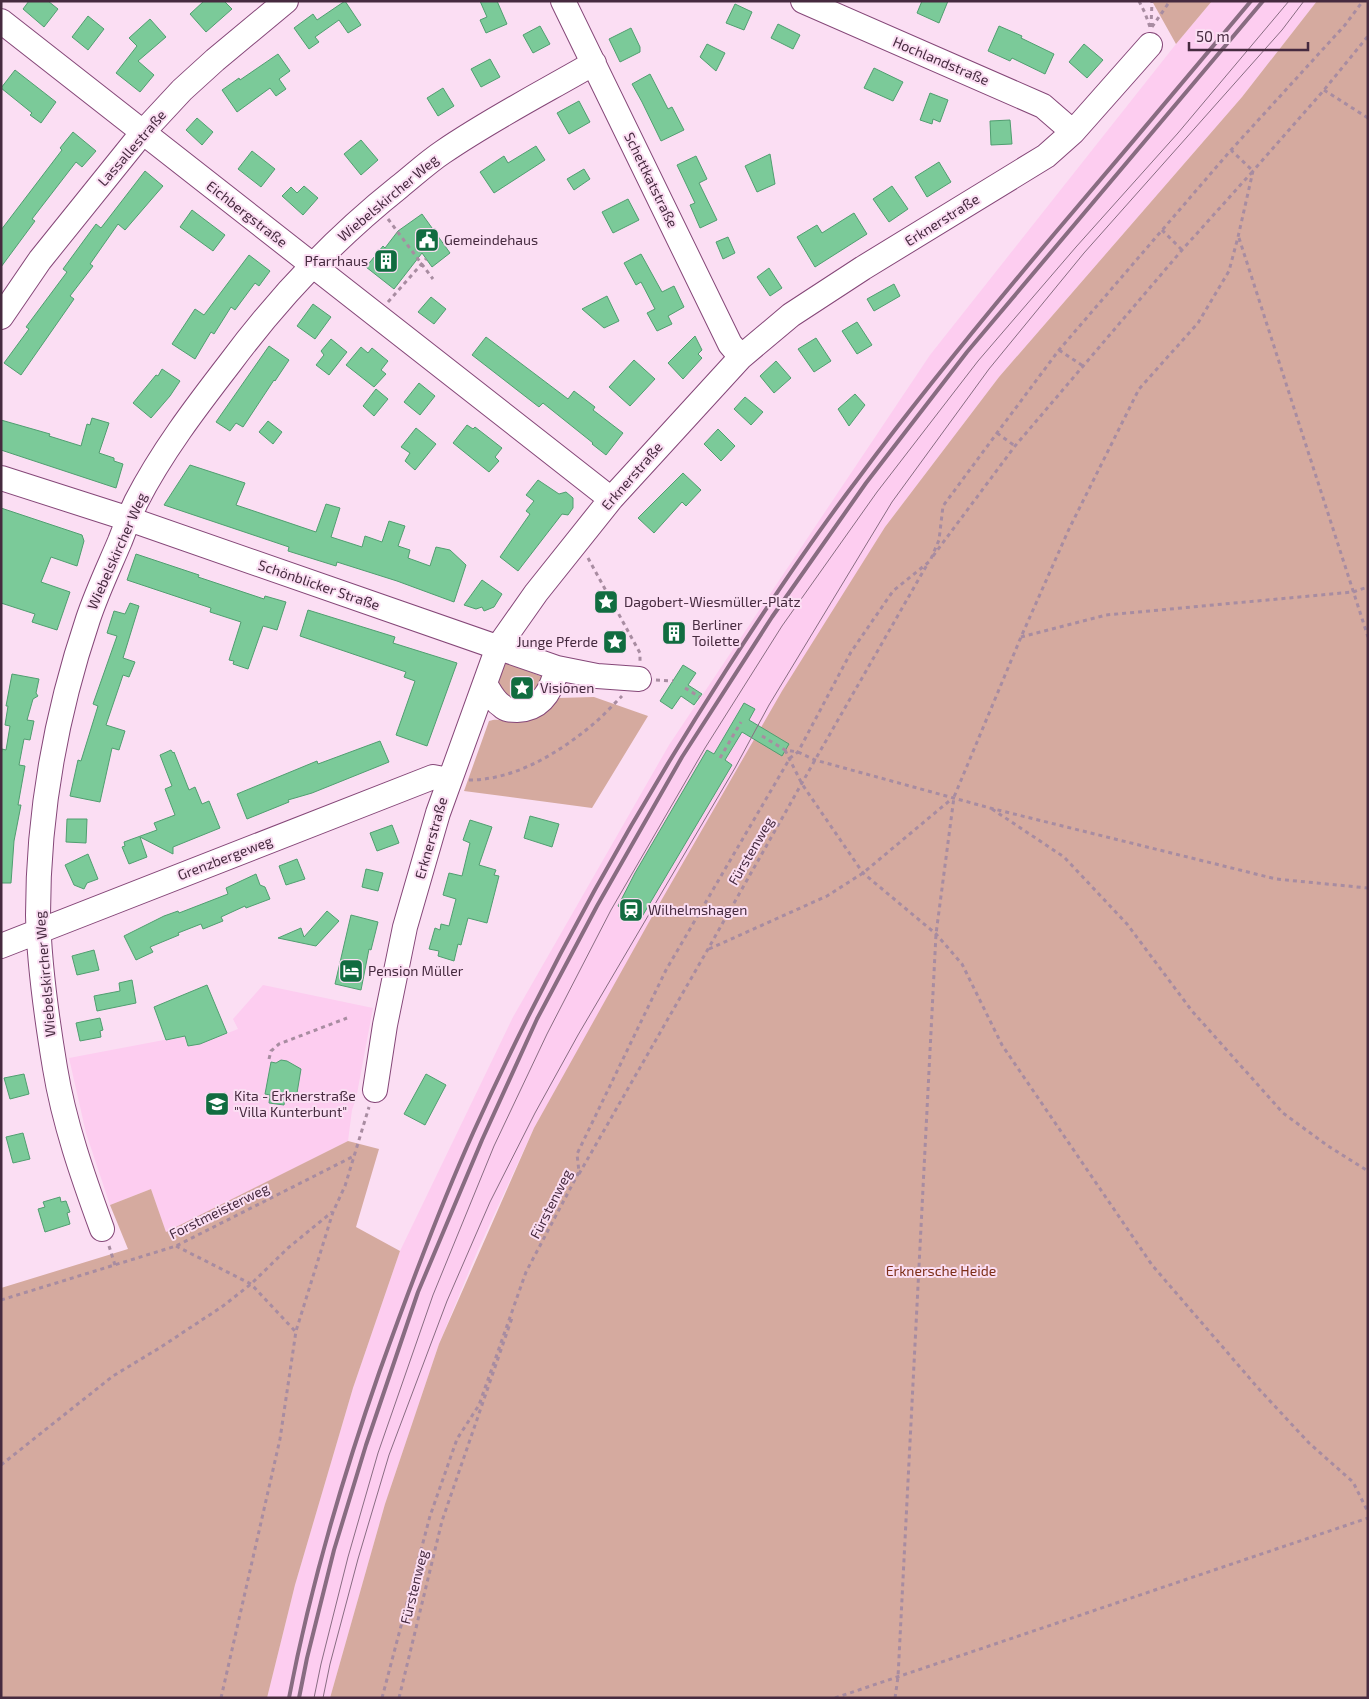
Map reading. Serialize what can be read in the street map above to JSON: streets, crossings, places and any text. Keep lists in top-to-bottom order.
{
  "streets": {
    "street": [
      "Hochlandstraße",
      "Lassallestraße",
      "Schettkatstraße",
      "Wiebelskircher Weg",
      "Eichbergstraße",
      "Erknerstraße",
      "Schönblicker Straße",
      "Grenzbergeweg"
    ],
    "path": ["Fürstenweg", "Forstmeisterweg"]
  },
  "crossings": [
    ["Hochlandstraße", "Erknerstraße"],
    ["Lassallestraße", "Eichbergstraße"],
    ["Schettkatstraße", "Wiebelskircher Weg"],
    ["Schettkatstraße", "Erknerstraße"],
    ["Wiebelskircher Weg", "Eichbergstraße"],
    ["Wiebelskircher Weg", "Schönblicker Straße"],
    ["Wiebelskircher Weg", "Grenzbergeweg"],
    ["Eichbergstraße", "Erknerstraße"],
    ["Erknerstraße", "Schönblicker Straße"],
    ["Erknerstraße", "Grenzbergeweg"]
  ],
  "parks": ["Erknersche Heide"],
  "places": {
    "public building": ["Gemeindehaus"],
    "building": ["Pfarrhaus", "Berliner Toilette"],
    "place": ["Dagobert-Wiesmüller-Platz", "Junge Pferde", "Visionen"],
    "station": ["Wilhelmshagen"],
    "hotel": ["Pension Müller"],
    "school or university": ["Kita - Erknerstraße \"Villa Kunterbunt\""]
  },
  "scale_bar": "50 m"
}
